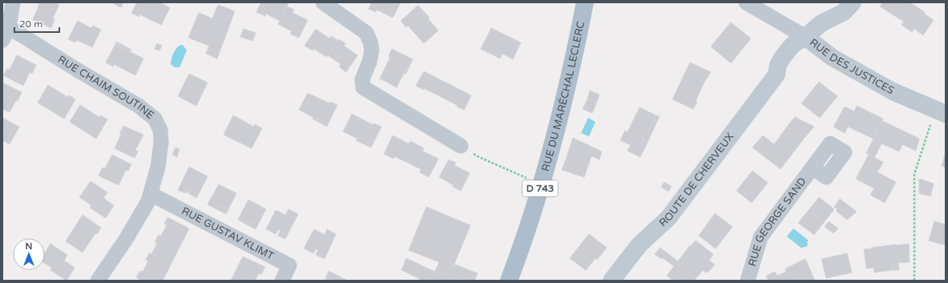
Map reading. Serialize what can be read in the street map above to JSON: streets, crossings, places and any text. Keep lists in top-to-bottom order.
{
  "streets": {
    "main road": ["RUE DU MARÉCHAL LECLERC", "ROUTE DE CHERVEUX", "D 743"],
    "street": [
      "RUE DES JUSTICES",
      "RUE CHAIM SOUTINE",
      "RUE GEORGE SAND",
      "RUE GUSTAV KLIMT"
    ]
  },
  "crossings": [
    ["RUE DES JUSTICES", "ROUTE DE CHERVEUX"],
    ["RUE CHAIM SOUTINE", "RUE GUSTAV KLIMT"]
  ],
  "scale_bar": "20 m",
  "north": "top"
}
